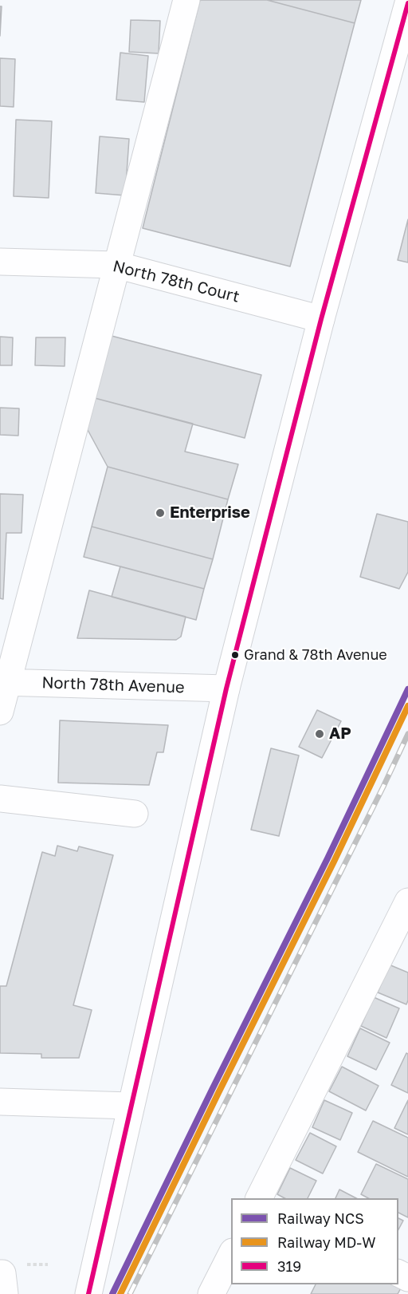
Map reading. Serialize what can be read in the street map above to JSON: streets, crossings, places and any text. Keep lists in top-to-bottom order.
{
  "streets": {
    "main road": ["North 78th Court", "North 78th Avenue"]
  },
  "places": ["Enterprise", "Grand & 78th Avenue", "AP"],
  "lines": ["transit line 319", "rail line NCS", "rail line MD-W"],
  "legend": ["Railway NCS", "Railway MD-W", "319"]
}
